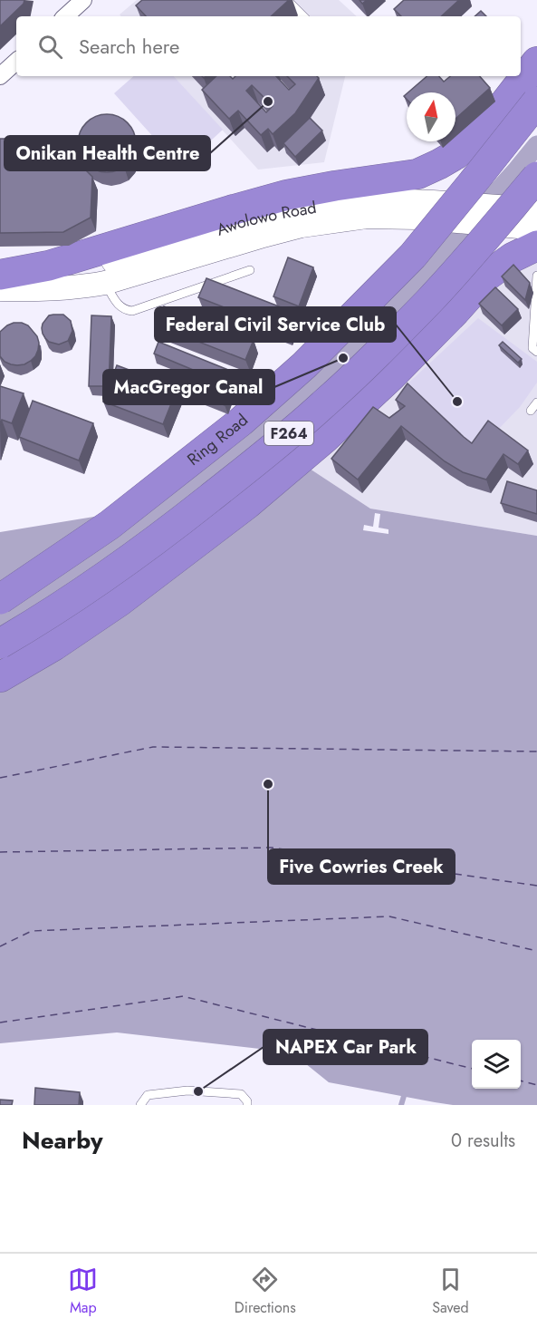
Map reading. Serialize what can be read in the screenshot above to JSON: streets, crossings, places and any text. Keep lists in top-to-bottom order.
{
  "streets": {
    "highway": ["F264", "Ring Road"],
    "main road": ["Awolowo Road"]
  },
  "places": [
    "Onikan Health Centre",
    "MacGregor Canal",
    "Federal Civil Service Club",
    "Five Cowries Creek",
    "NAPEX Car Park"
  ],
  "north": "top",
  "page": {
    "search": "Search here",
    "heading": ["Nearby", "0 results"],
    "nav": ["Map", "Directions", "Saved"]
  }
}
